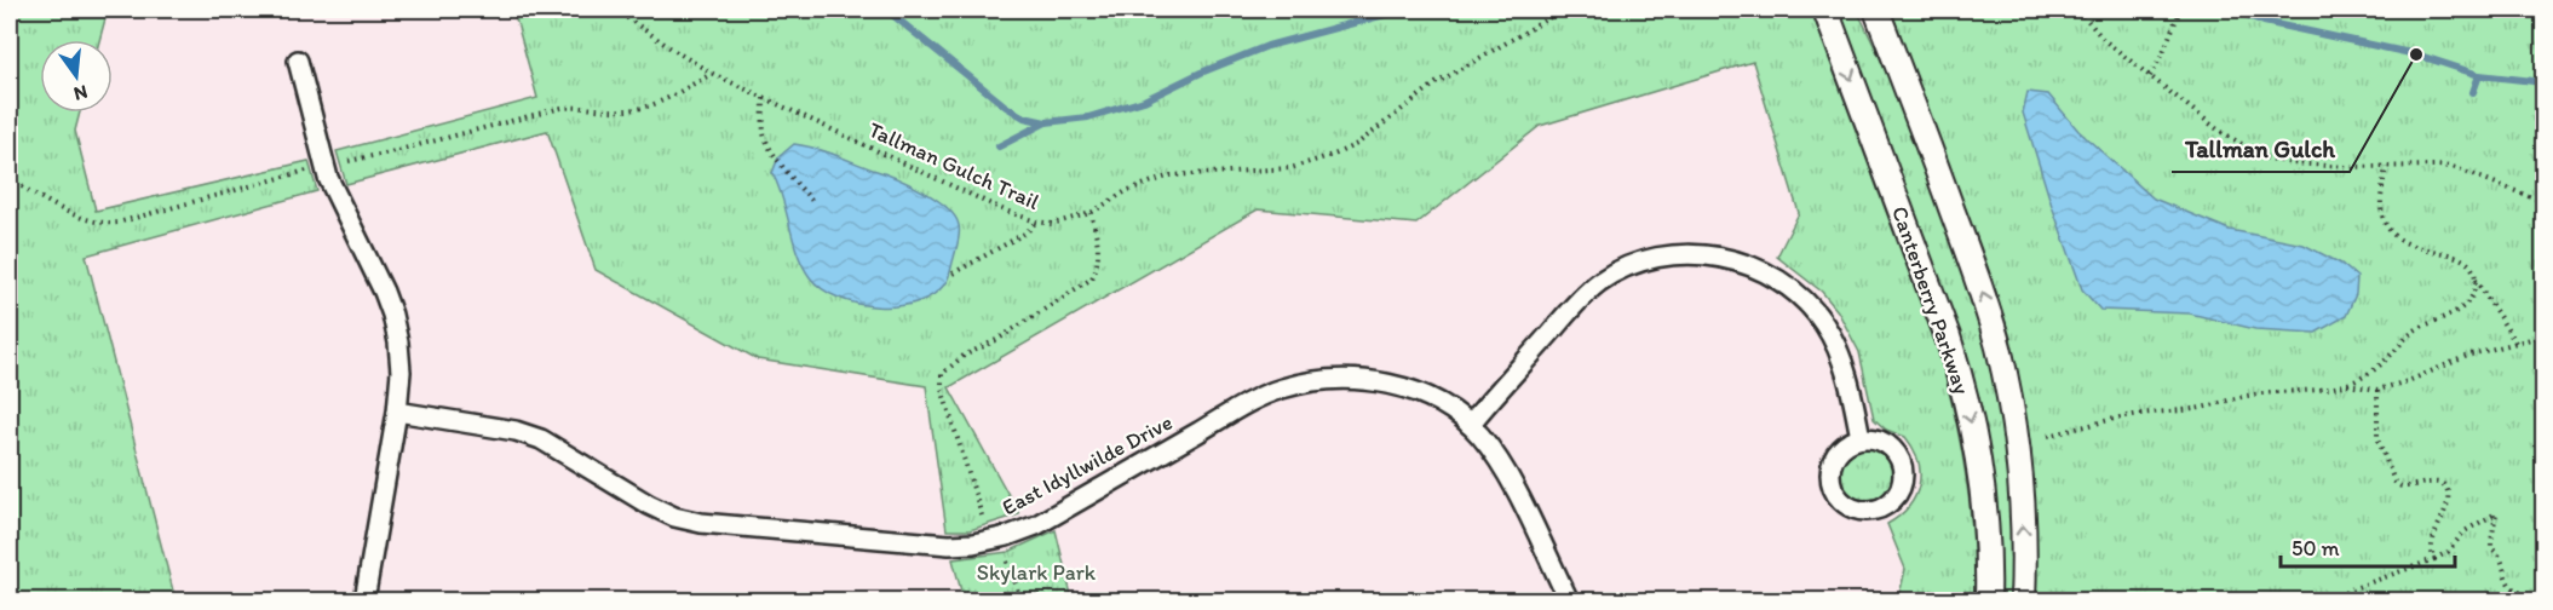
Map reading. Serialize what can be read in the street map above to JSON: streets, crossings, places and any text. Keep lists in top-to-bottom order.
{
  "streets": {
    "street": ["Canterberry Parkway", "East Idyllwilde Drive"],
    "path": ["Tallman Gulch Trail"]
  },
  "parks": ["Skylark Park"],
  "places": ["Tallman Gulch"],
  "scale_bar": "50 m",
  "north": "bottom"
}
